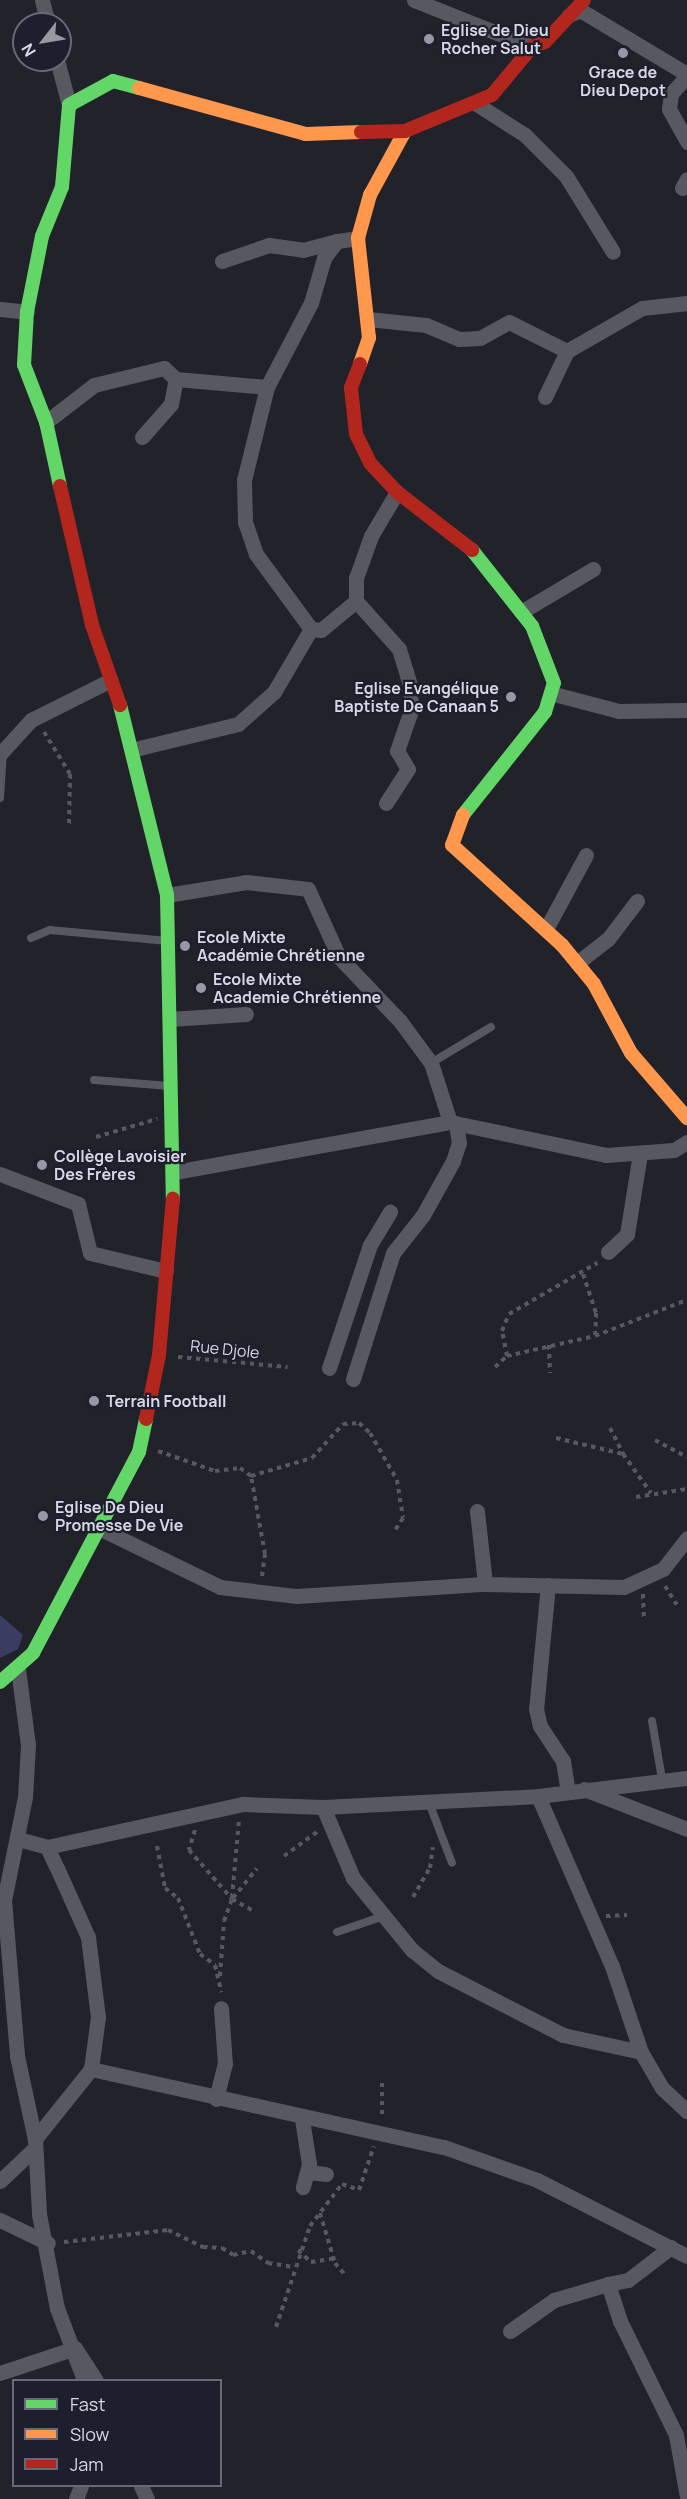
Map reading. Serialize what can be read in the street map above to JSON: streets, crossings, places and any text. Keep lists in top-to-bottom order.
{
  "streets": {
    "path": ["Rue Djole"]
  },
  "places": [
    "Eglise de Dieu Rocher Salut",
    "Grace de Dieu Depot",
    "Eglise Evangélique Baptiste De Canaan 5",
    "Ecole Mixte Académie Chrétienne",
    "Ecole Mixte Academie Chrétienne",
    "Collège Lavoisier Des Frères",
    "Terrain Football",
    "Eglise De Dieu Promesse De Vie"
  ],
  "legend": ["Fast", "Slow", "Jam"],
  "north": "bottom left"
}
